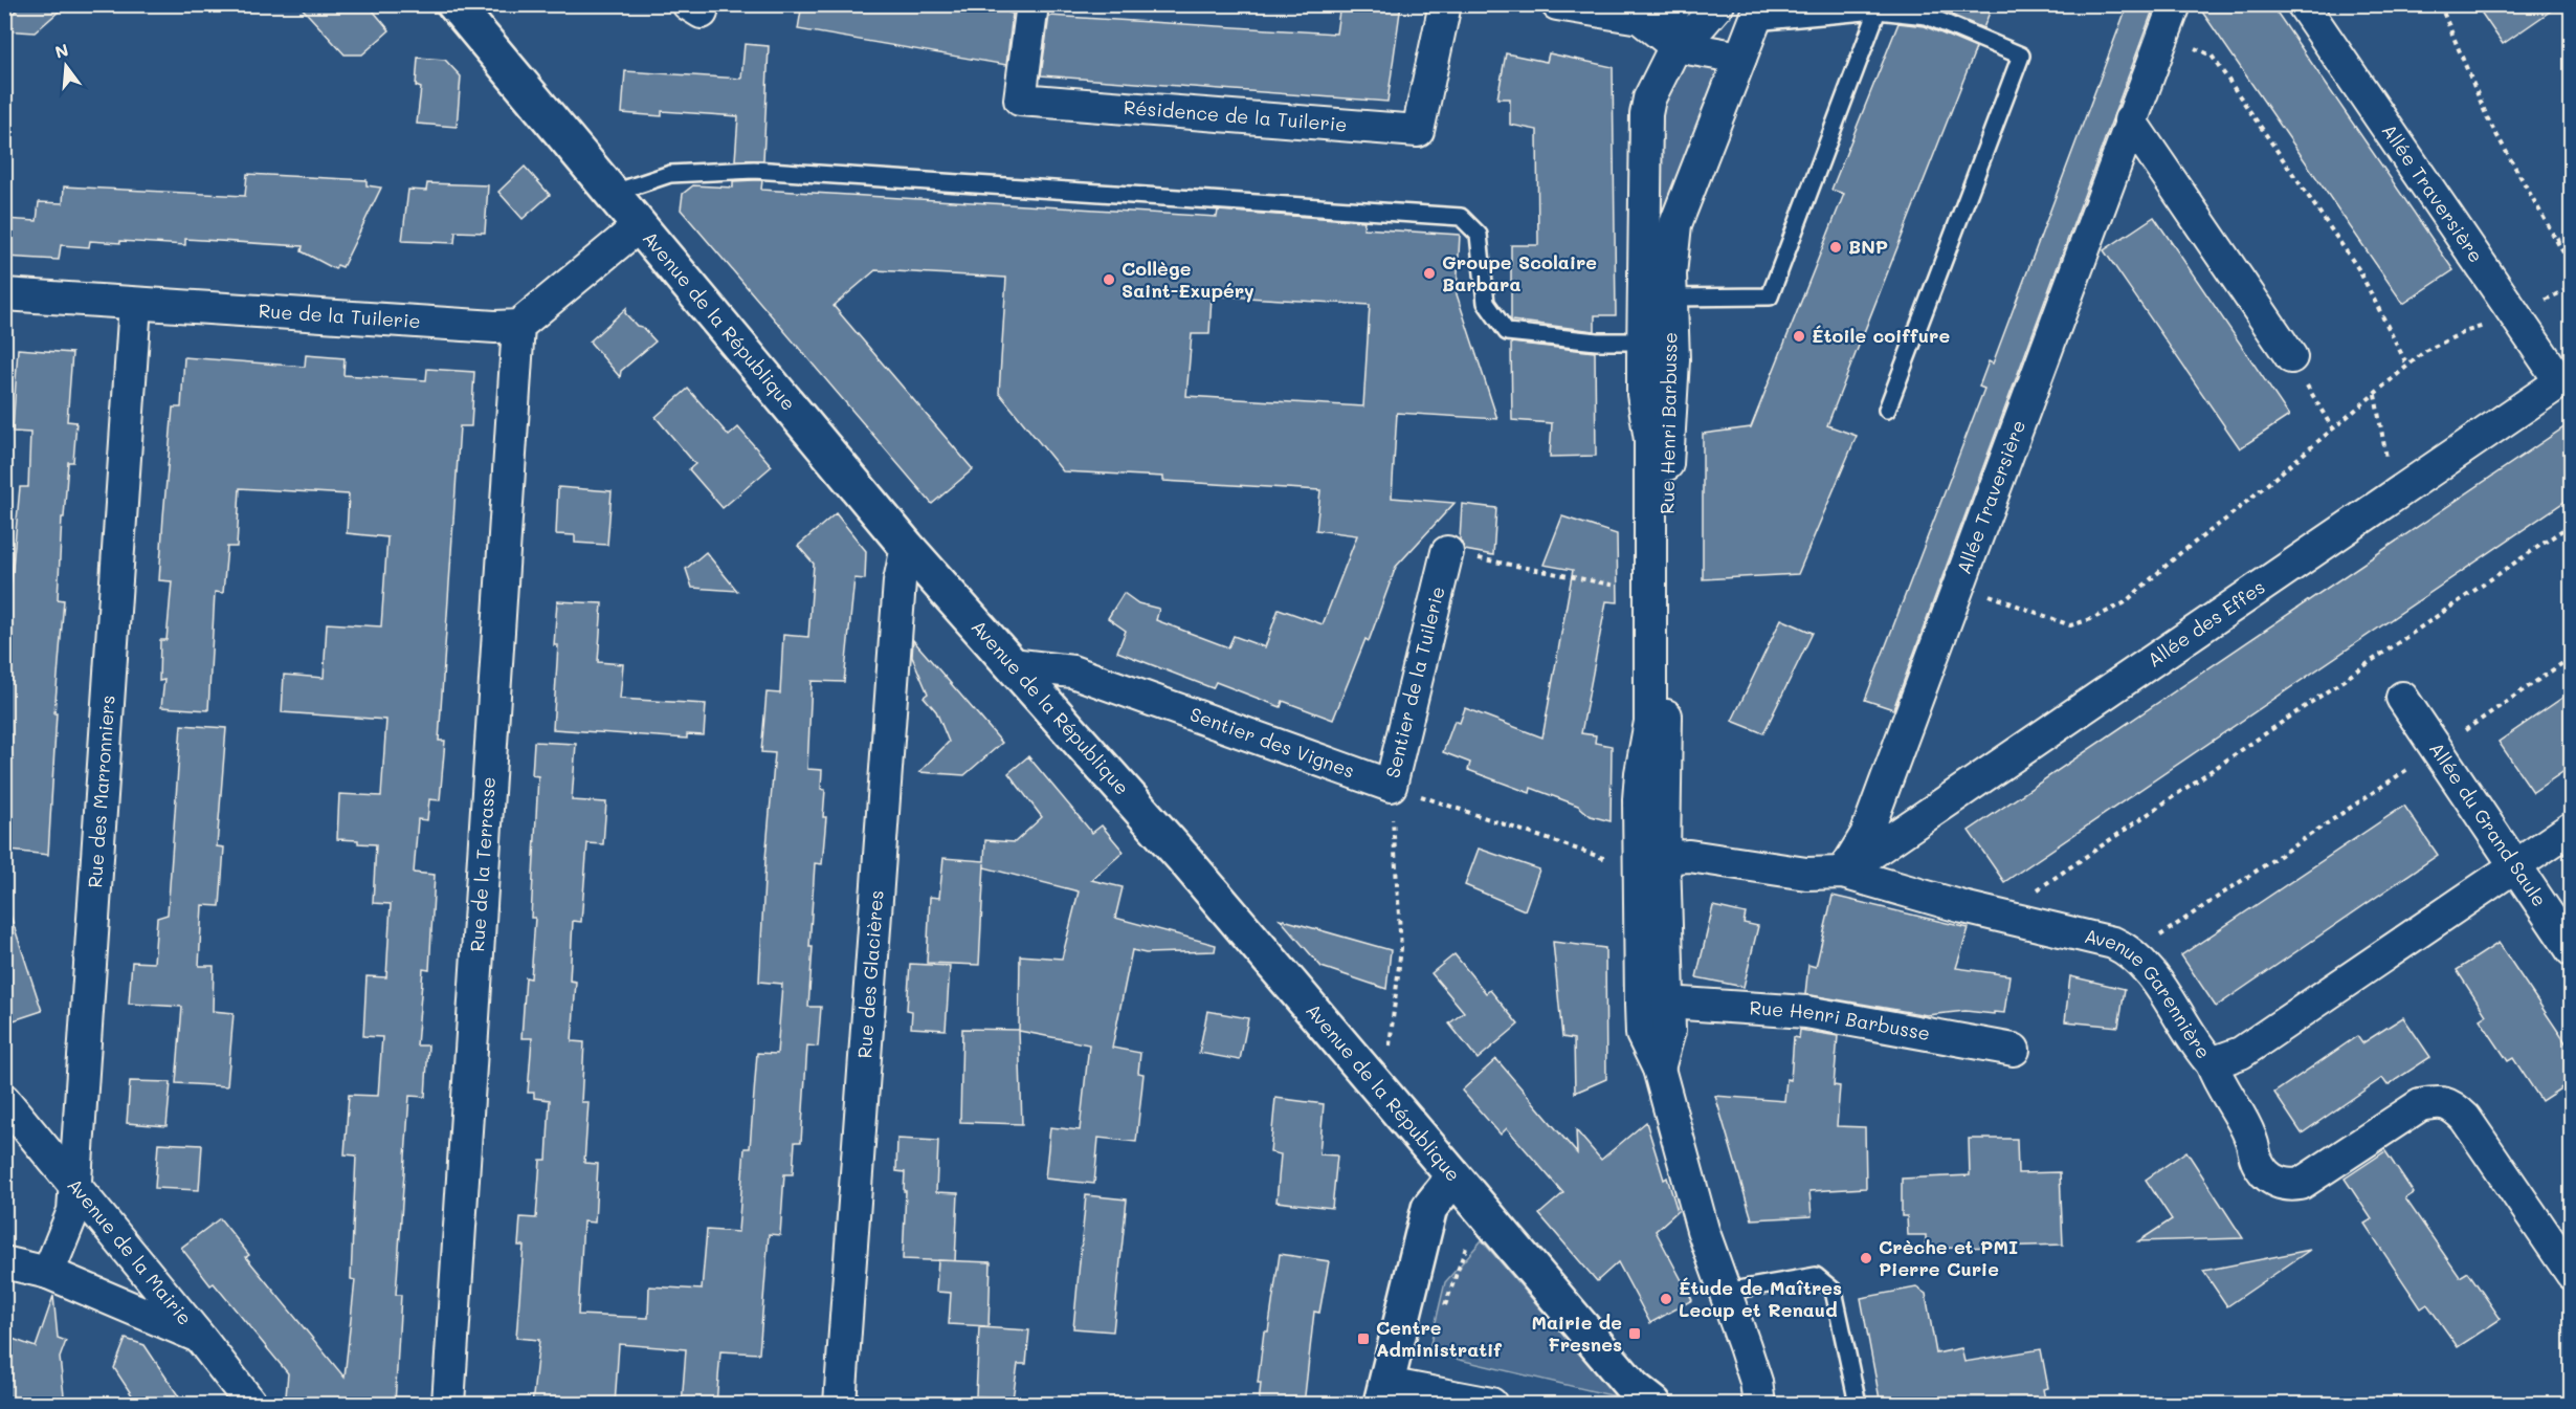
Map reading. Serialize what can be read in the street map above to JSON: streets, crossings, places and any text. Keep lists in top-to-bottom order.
{
  "streets": {
    "street": [
      "Résidence de la Tuilerie",
      "Allée Traversière",
      "Rue de la Tuilerie",
      "Avenue de la République",
      "Rue Henri Barbusse",
      "Allée des Effes",
      "Sentier de la Tuilerie",
      "Sentier des Vignes",
      "Rue des Marronniers",
      "Allée du Grand Saule",
      "Rue de la Terrasse",
      "Rue des Glacières",
      "Avenue Garennière",
      "Avenue de la Mairie"
    ]
  },
  "crossings": [
    ["Allée Traversière", "Allée des Effes"],
    ["Allée Traversière", "Avenue Garennière"],
    ["Rue de la Tuilerie", "Rue des Marronniers"],
    ["Rue de la Tuilerie", "Rue de la Terrasse"],
    ["Avenue de la République", "Sentier de la Tuilerie"],
    ["Avenue de la République", "Sentier des Vignes"],
    ["Avenue de la République", "Rue des Glacières"],
    ["Rue Henri Barbusse", "Avenue Garennière"],
    ["Allée des Effes", "Avenue Garennière"],
    ["Sentier de la Tuilerie", "Sentier des Vignes"],
    ["Rue des Marronniers", "Avenue de la Mairie"],
    ["Allée du Grand Saule", "Avenue Garennière"]
  ],
  "places": {
    "other": [
      "BNP",
      "Groupe Scolaire Barbara",
      "Collège Saint-Exupéry",
      "Étoile coiffure",
      "Crèche et PMI Pierre Curie",
      "Étude de Maîtres Lecup et Renaud"
    ],
    "transit": ["Mairie de Fresnes", "Centre Administratif"]
  },
  "north": "top"
}
